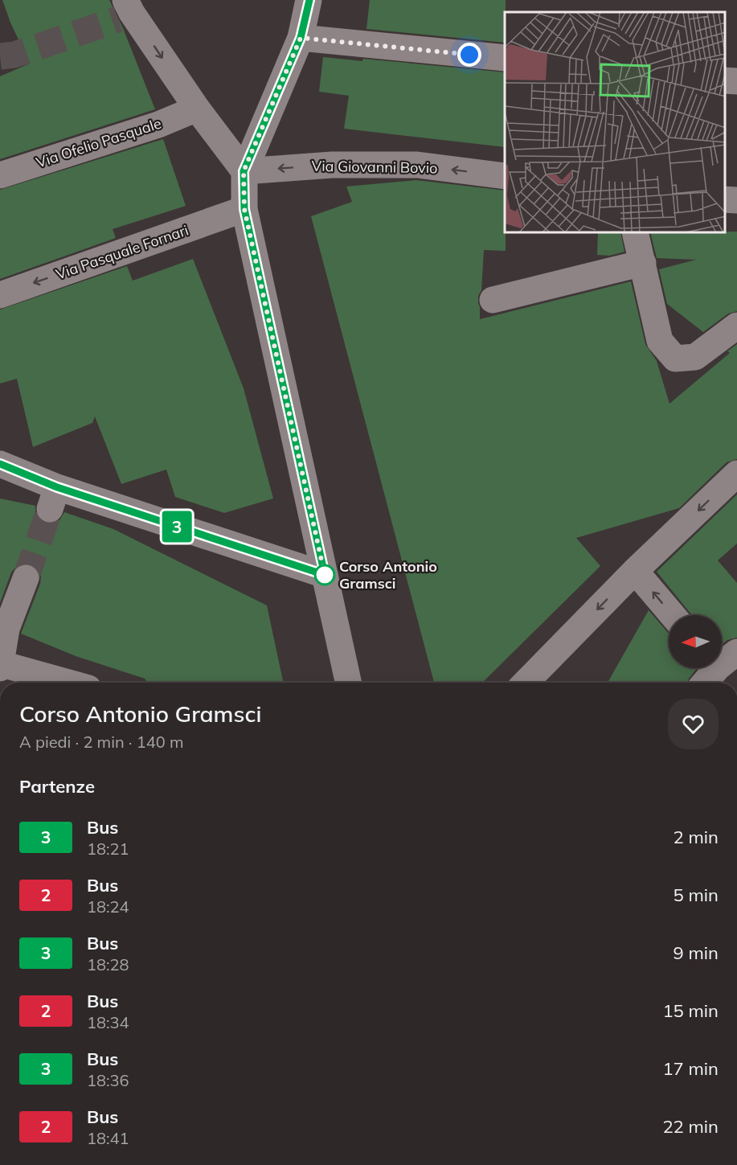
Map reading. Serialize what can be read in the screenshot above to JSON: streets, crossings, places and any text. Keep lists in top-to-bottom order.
{
  "streets": {
    "street": ["Via Ofelio Pasquale", "Via Giovanni Bovio", "Via Pasquale Fornari"]
  },
  "one_way": ["Via Pasquale Fornari"],
  "places": ["Corso Antonio Gramsci"],
  "lines": ["bus line 3"],
  "north": "left",
  "page": {
    "on_map": "3",
    "heading": [
      ["Corso Antonio Gramsci", "A piedi · 2 min · 140 m"],
      "Partenze"
    ],
    "list": [
      {
        "mark": "3",
        "name": "Bus",
        "note": "18:21",
        "value": "2 min"
      },
      {
        "mark": "2",
        "name": "Bus",
        "note": "18:24",
        "value": "5 min"
      },
      {
        "mark": "3",
        "name": "Bus",
        "note": "18:28",
        "value": "9 min"
      },
      {
        "mark": "2",
        "name": "Bus",
        "note": "18:34",
        "value": "15 min"
      },
      {
        "mark": "3",
        "name": "Bus",
        "note": "18:36",
        "value": "17 min"
      },
      {
        "mark": "2",
        "name": "Bus",
        "note": "18:41",
        "value": "22 min"
      }
    ]
  }
}
